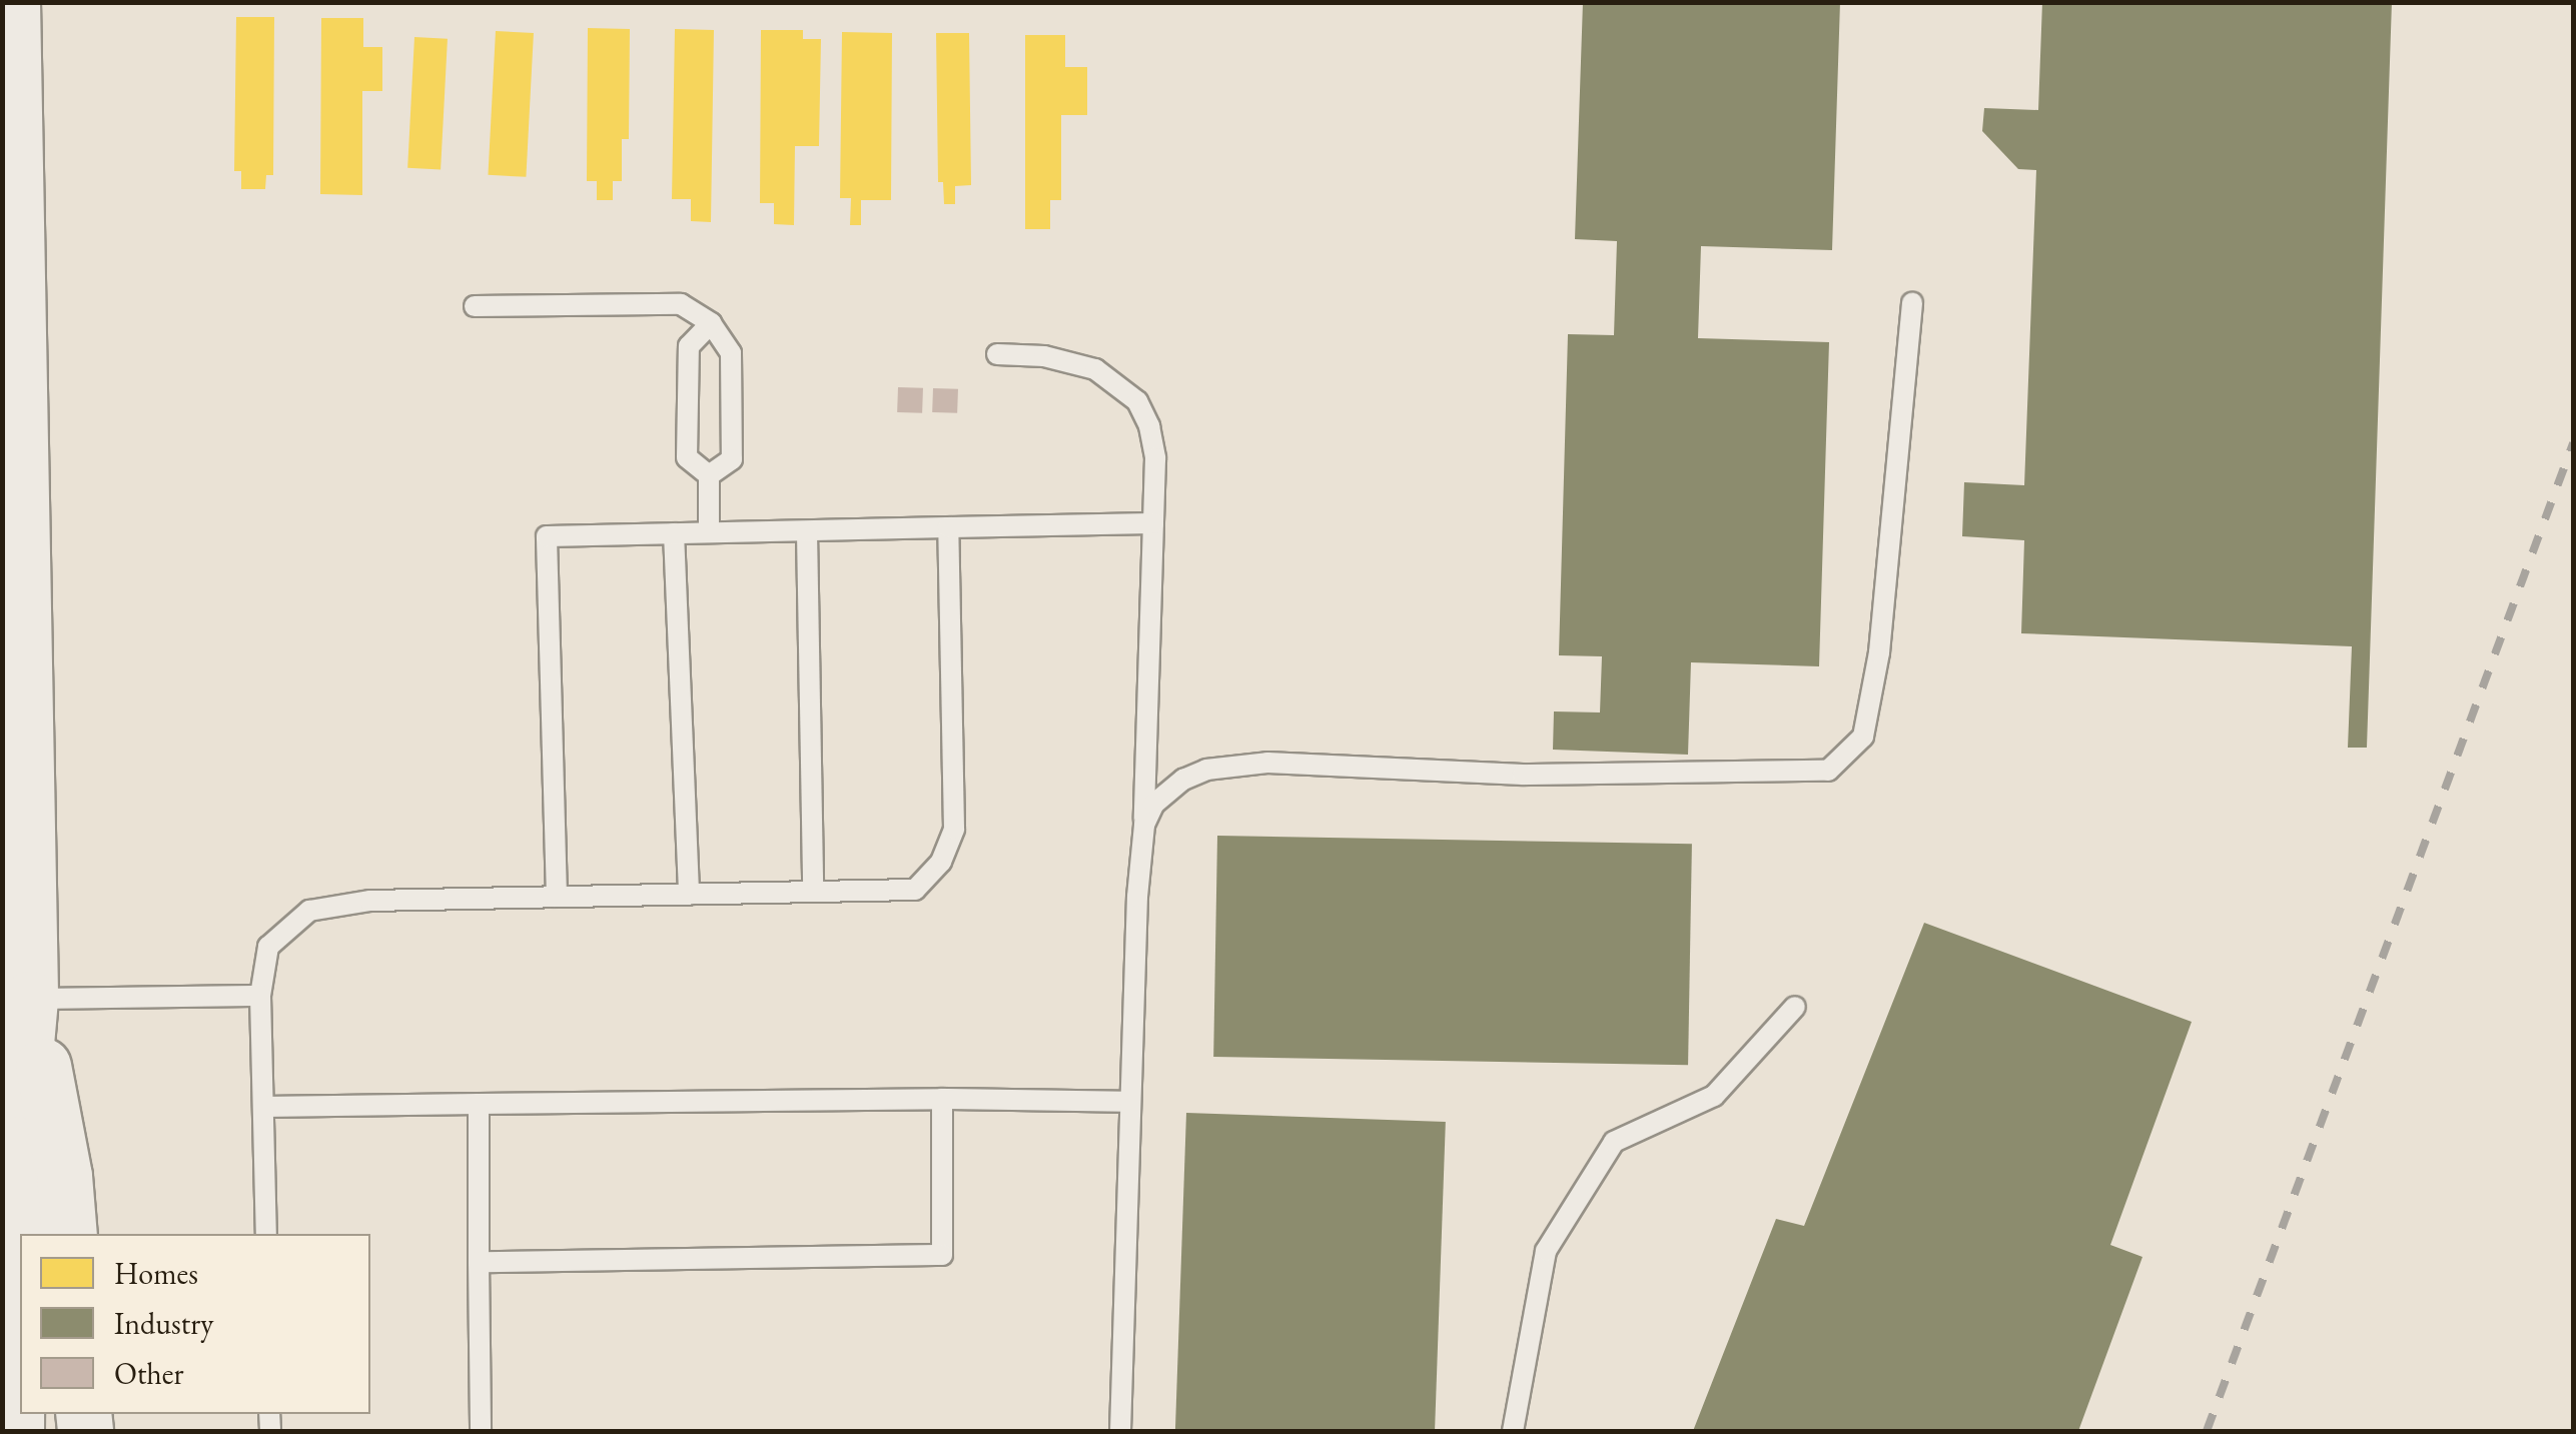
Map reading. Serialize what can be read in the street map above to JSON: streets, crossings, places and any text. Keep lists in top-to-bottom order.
{
  "legend": ["Homes", "Industry", "Other"]
}
